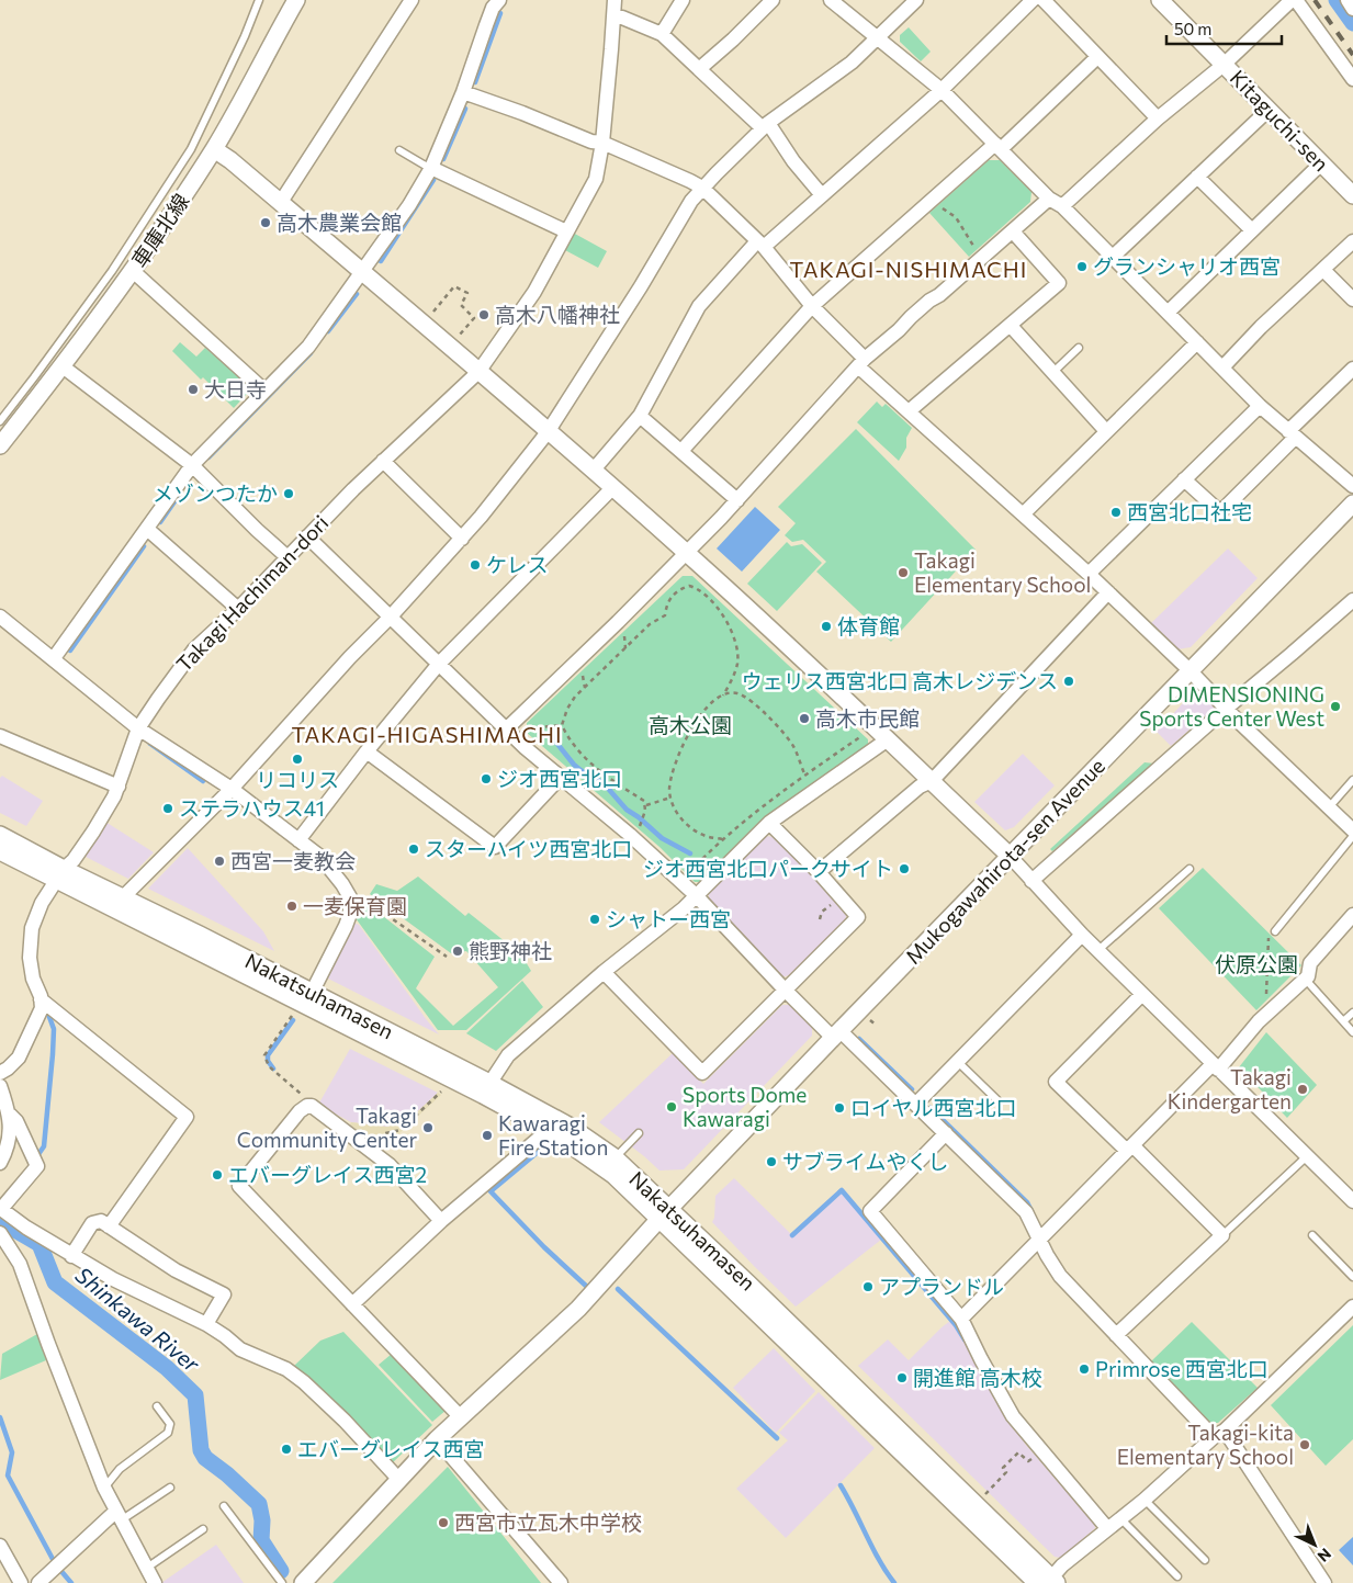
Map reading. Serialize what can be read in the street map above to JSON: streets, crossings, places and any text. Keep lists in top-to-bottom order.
{
  "streets": {
    "street": [
      "Kitaguchi-sen",
      "車庫北線",
      "Takagi Hachiman-dori",
      "Mukogawahirota-sen Avenue",
      "Nakatsuhamasen"
    ]
  },
  "crossings": [
    ["Takagi Hachiman-dori", "Nakatsuhamasen"],
    ["Mukogawahirota-sen Avenue", "Nakatsuhamasen"]
  ],
  "districts": ["TAKAGI-NISHIMACHI", "TAKAGI-HIGASHIMACHI"],
  "water": ["Shinkawa River"],
  "parks": ["高木公園", "伏原公園"],
  "places": [
    "高木農業会館",
    "グランシャリオ西宮",
    "高木八幡神社",
    "大日寺",
    "メゾンつたか",
    "西宮北口社宅",
    "ケレス",
    "Takagi Elementary School",
    "体育館",
    "ウェリス西宮北口 高木レジデンス",
    "DIMENSIONING Sports Center West",
    "高木市民館",
    "リコリス",
    "ジオ西宮北口",
    "ステラハウス41",
    "スターハイツ西宮北口",
    "西宮一麦教会",
    "ジオ西宮北口パークサイト",
    "一麦保育園",
    "シャトー西宮",
    "熊野神社",
    "Takagi Kindergarten",
    "Sports Dome Kawaragi",
    "ロイヤル西宮北口",
    "Takagi Community Center",
    "Kawaragi Fire Station",
    "サブライムやくし",
    "エバーグレイス西宮2",
    "アプランドル",
    "Primrose 西宮北口",
    "開進館 高木校",
    "Takagi-kita Elementary School",
    "エバーグレイス西宮",
    "西宮市立瓦木中学校"
  ],
  "scale_bar": "50 m",
  "north": "bottom right"
}
